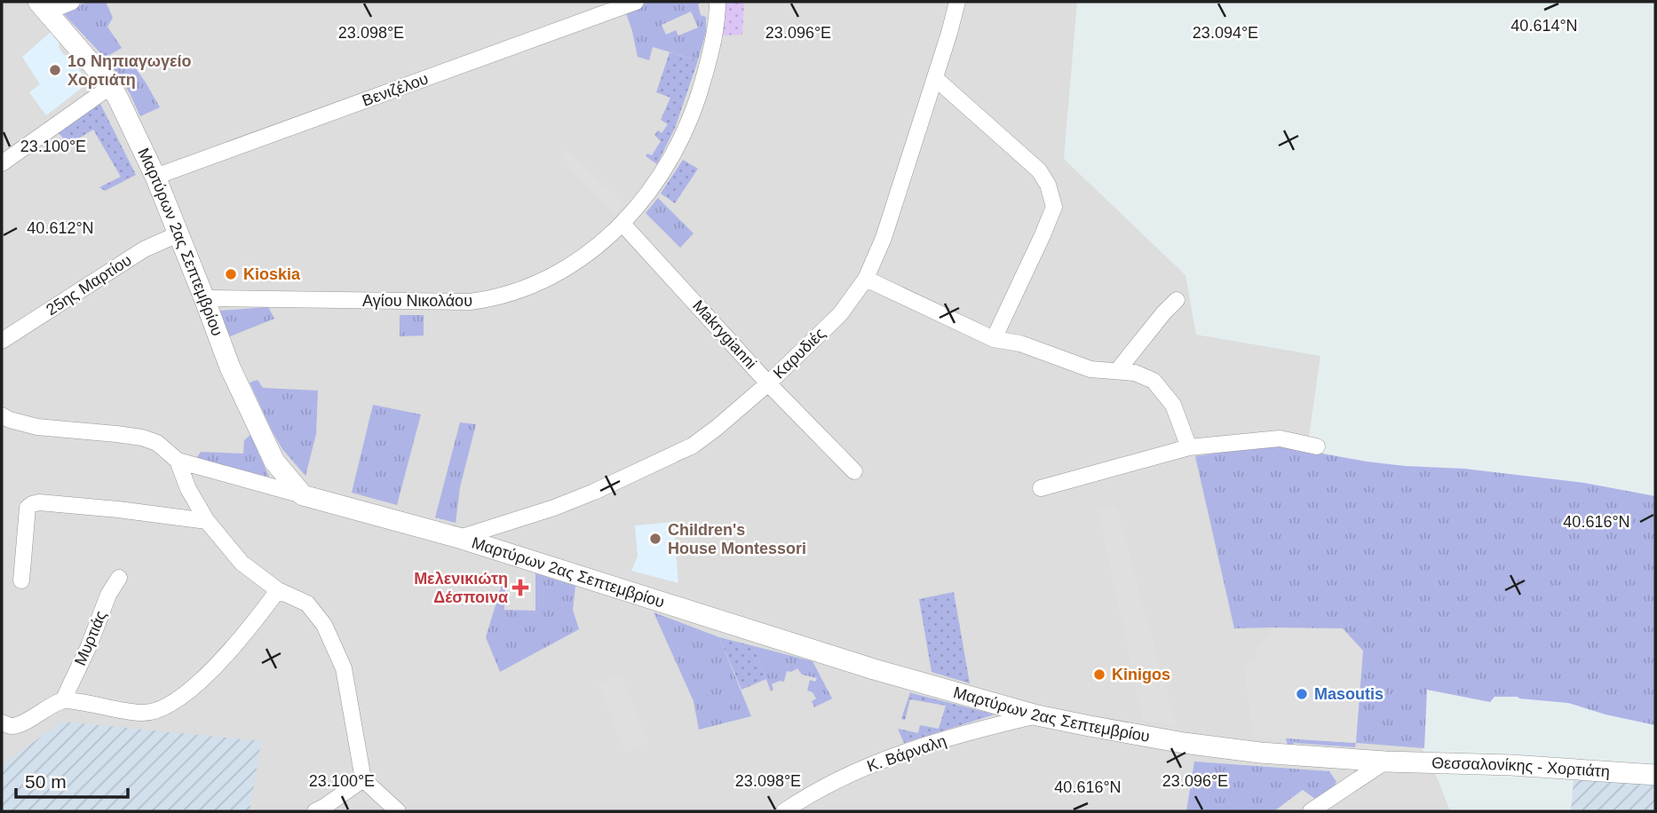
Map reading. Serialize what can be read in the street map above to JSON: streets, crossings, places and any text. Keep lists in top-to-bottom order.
{
  "streets": {
    "street": [
      "Βενιζέλου",
      "Μαρτύρων 2ας Σεπτεμβρίου",
      "25ης Μαρτίου",
      "Αγίου Νικολάου",
      "Makrygianni",
      "Καρυδιές",
      "Μυρτιάς",
      "Κ. Βάρναλη",
      "Θεσσαλονίκης - Χορτιάτη"
    ]
  },
  "crossings": [
    ["Βενιζέλου", "Μαρτύρων 2ας Σεπτεμβρίου"],
    ["Μαρτύρων 2ας Σεπτεμβρίου", "25ης Μαρτίου"],
    ["Μαρτύρων 2ας Σεπτεμβρίου", "Αγίου Νικολάου"],
    ["Μαρτύρων 2ας Σεπτεμβρίου", "Καρυδιές"],
    ["Μαρτύρων 2ας Σεπτεμβρίου", "Κ. Βάρναλη"],
    ["Μαρτύρων 2ας Σεπτεμβρίου", "Θεσσαλονίκης - Χορτιάτη"],
    ["Αγίου Νικολάου", "Makrygianni"],
    ["Makrygianni", "Καρυδιές"]
  ],
  "places": {
    "other": [
      "1ο Νηπιαγωγείο Χορτιάτη",
      "Kioskia",
      "Children's House Montessori",
      "Kinigos",
      "Masoutis"
    ],
    "health": ["Μελενικιώτη Δέσποινα"]
  },
  "scale_bar": "50 m",
  "coordinates": [
    "40.614°N",
    "23.094°E",
    "23.098°E",
    "23.096°E",
    "23.100°E",
    "40.612°N",
    "40.616°N"
  ]
}
